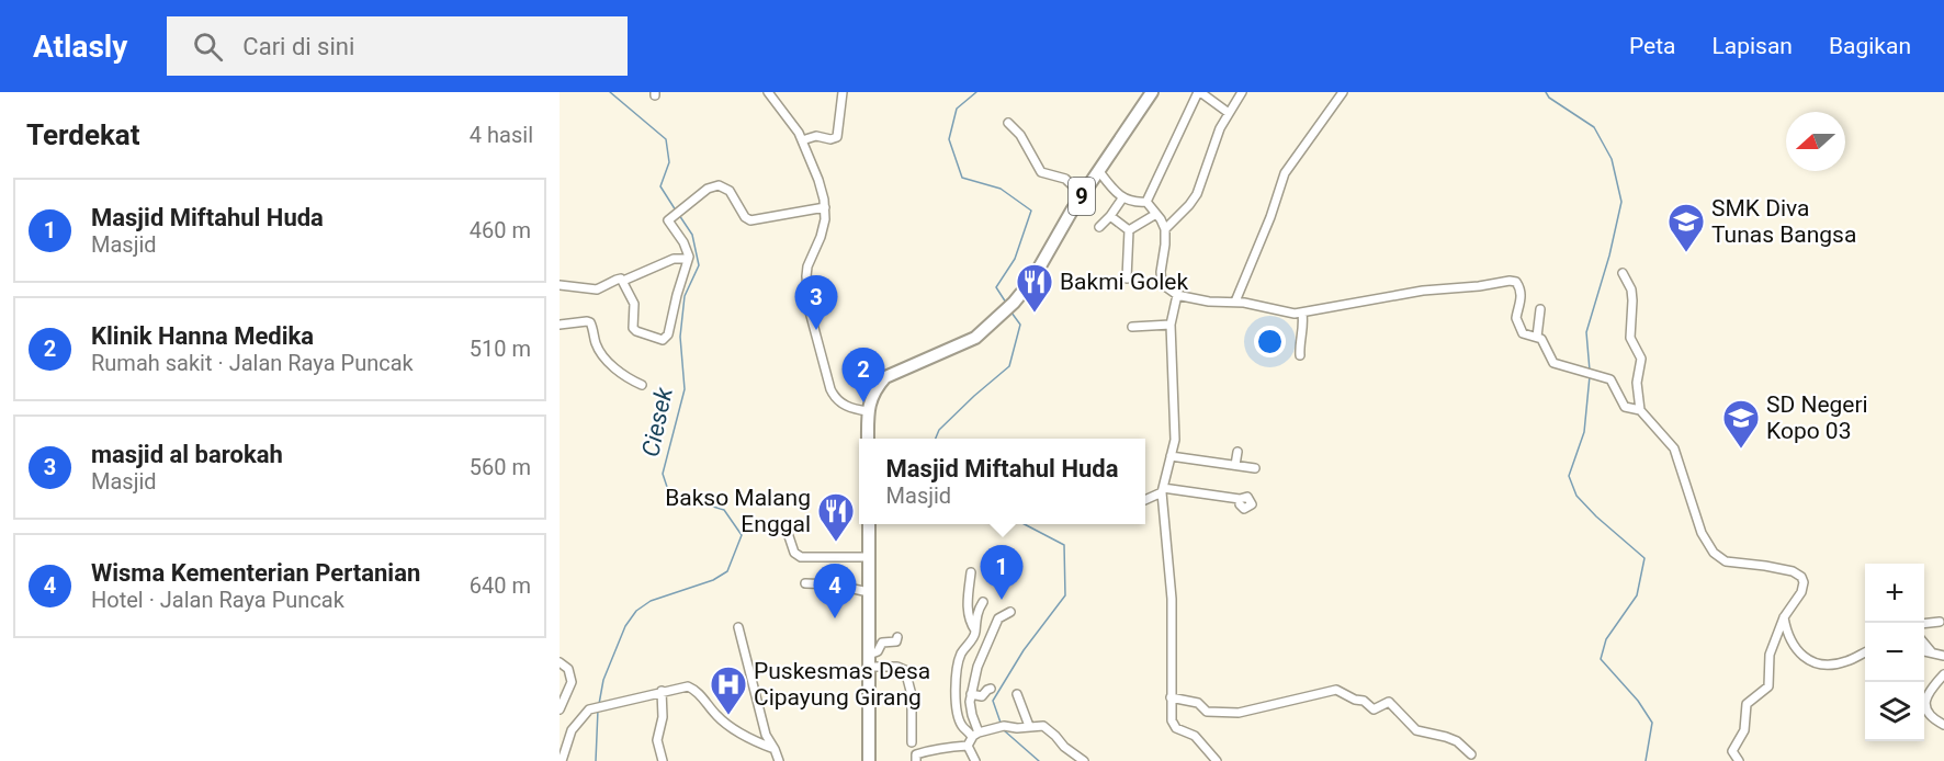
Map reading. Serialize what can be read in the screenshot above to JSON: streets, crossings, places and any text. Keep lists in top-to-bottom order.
{
  "streets": {
    "highway": ["9"]
  },
  "water": ["Ciesek"],
  "places": {
    "school or university": ["SMK Diva Tunas Bangsa", "SD Negeri Kopo 03"],
    "restaurant": ["Bakmi Golek", "Bakso Malang Enggal"],
    "hospital": ["Puskesmas Desa Cipayung Girang"]
  },
  "north": "left",
  "page": {
    "header": "Atlasly",
    "search": "Cari di sini",
    "nav": ["Peta", "Lapisan", "Bagikan"],
    "heading": ["Terdekat", "4 hasil"],
    "list": [
      {
        "mark": "1",
        "name": "Masjid Miftahul Huda",
        "note": "Masjid",
        "value": "460 m"
      },
      {
        "mark": "2",
        "name": "Klinik Hanna Medika",
        "note": "Rumah sakit · Jalan Raya Puncak",
        "value": "510 m"
      },
      {
        "mark": "3",
        "name": "masjid al barokah",
        "note": "Masjid",
        "value": "560 m"
      },
      {
        "mark": "4",
        "name": "Wisma Kementerian Pertanian",
        "note": "Hotel · Jalan Raya Puncak",
        "value": "640 m"
      }
    ],
    "pins": [
      "3",
      "2",
      "1",
      "4"
    ],
    "popup": ["Masjid Miftahul Huda", "Masjid"],
    "map_buttons": ["+", "−"]
  }
}
